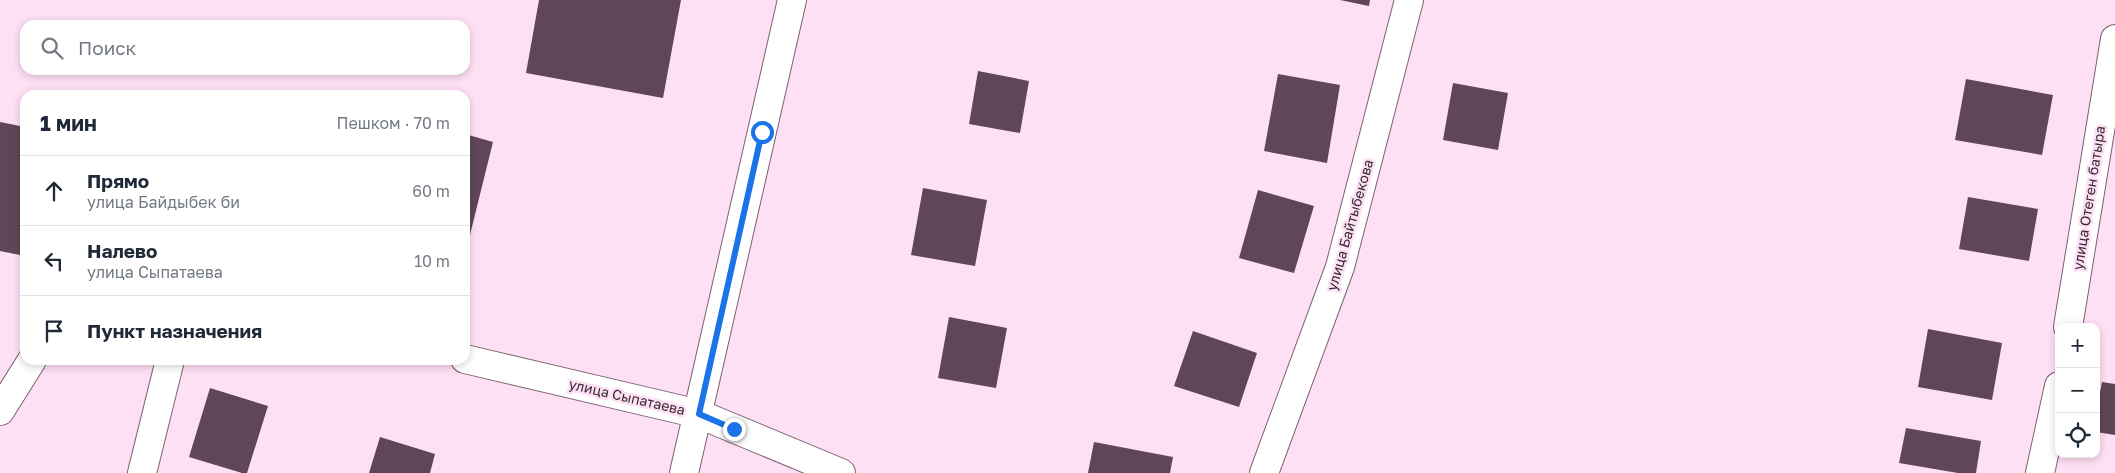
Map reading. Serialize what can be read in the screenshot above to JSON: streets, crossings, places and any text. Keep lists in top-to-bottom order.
{
  "streets": {
    "street": ["улица Отеген батыра", "улица Байтыбекова", "улица Сыпатаева"]
  },
  "page": {
    "search": "Поиск",
    "heading": ["1 мин", "Пешком · 70 m"],
    "list": [
      ["Прямо", "улица Байдыбек би", "60 m"],
      ["Налево", "улица Сыпатаева", "10 m"],
      "Пункт назначения"
    ],
    "map_buttons": ["+", "−"]
  }
}
